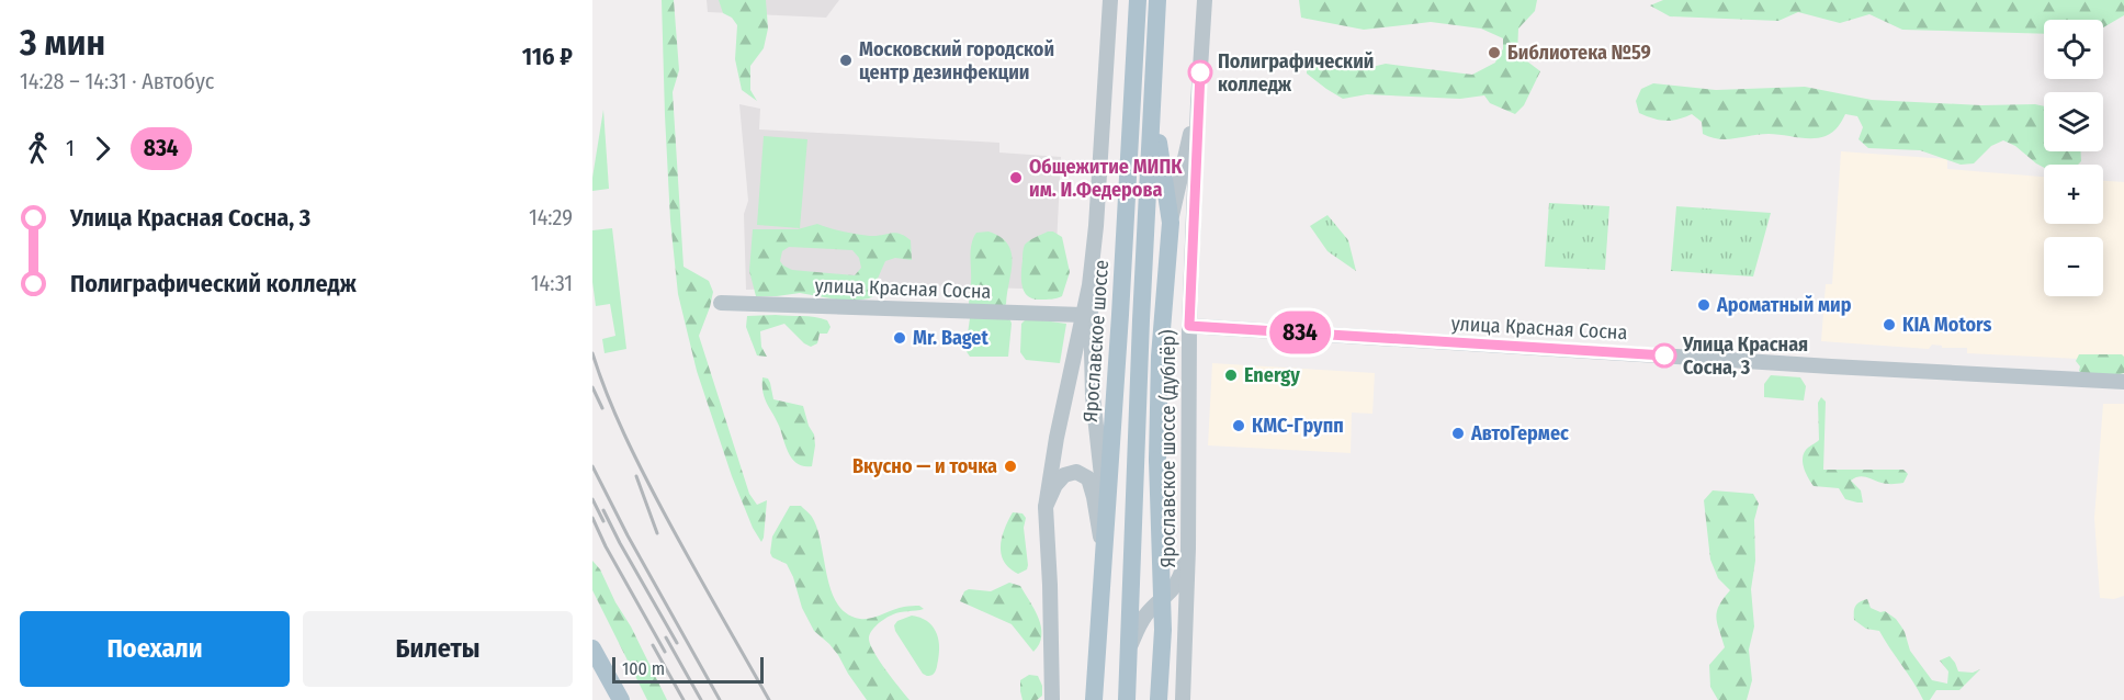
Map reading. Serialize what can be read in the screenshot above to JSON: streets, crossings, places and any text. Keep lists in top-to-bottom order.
{
  "streets": {
    "main road": ["Ярославское шоссе"],
    "street": ["улица Красная Сосна", "Ярославское шоссе (дублёр)"]
  },
  "crossings": [
    ["улица Красная Сосна", "Ярославское шоссе (дублёр)"]
  ],
  "places": [
    "Библиотека №59",
    "Московский городской центр дезинфекции",
    "Полиграфический колледж",
    "Общежитие МИПК им. И.Федерова",
    "Ароматный мир",
    "KIA Motors",
    "Mr. Baget",
    "Улица Красная Сосна, 3",
    "Energy",
    "КМС-Групп",
    "АвтоГермес",
    "Вкусно — и точка"
  ],
  "lines": ["bus line 834"],
  "scale_bar": "100 m",
  "page": {
    "heading": ["3 мин", "14:28 – 14:31 · Автобус", "116 ₽"],
    "on_map": "834",
    "map_buttons": ["+", "−"],
    "legs": ["1", "834"],
    "list": [
      {
        "name": "Улица Красная Сосна, 3",
        "value": "14:29"
      },
      {
        "name": "Полиграфический колледж",
        "value": "14:31"
      }
    ],
    "buttons": ["Поехали", "Билеты"],
    "scale": "100 m"
  }
}
